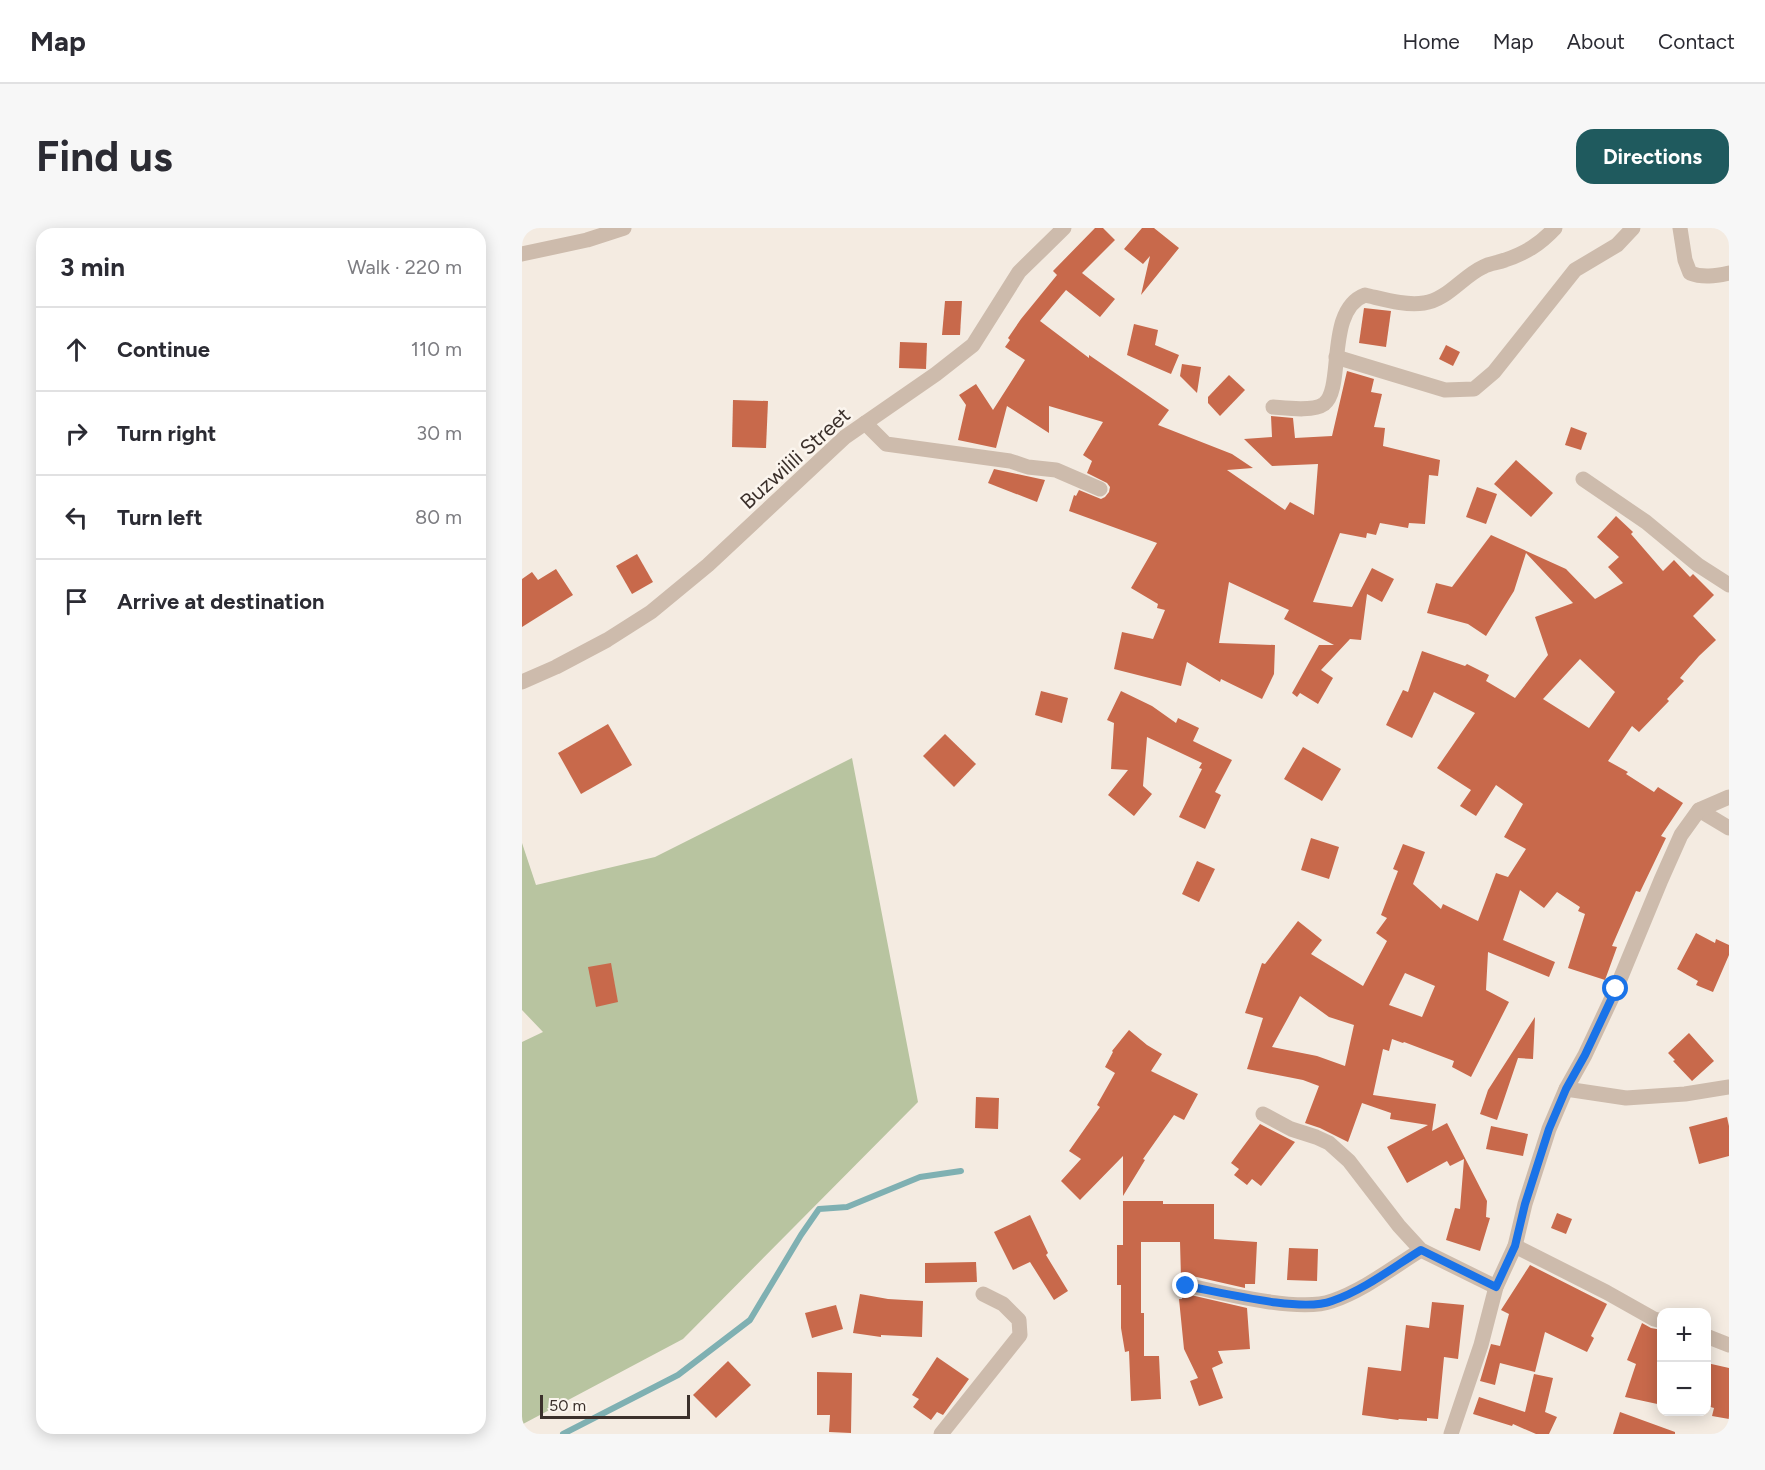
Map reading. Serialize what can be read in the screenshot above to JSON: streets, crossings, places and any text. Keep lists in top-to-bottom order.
{
  "streets": {
    "street": ["Buzwilili Street"]
  },
  "scale_bar": "50 m",
  "page": {
    "header": "Map",
    "nav": [
      "Home",
      "Map",
      "About",
      "Contact"
    ],
    "buttons": "Directions",
    "title": "Find us",
    "heading": ["3 min", "Walk · 220 m"],
    "list": [
      ["Continue", "110 m"],
      ["Turn right", "30 m"],
      ["Turn left", "80 m"],
      "Arrive at destination"
    ],
    "map_buttons": ["+", "−"],
    "scale": "50 m"
  }
}
